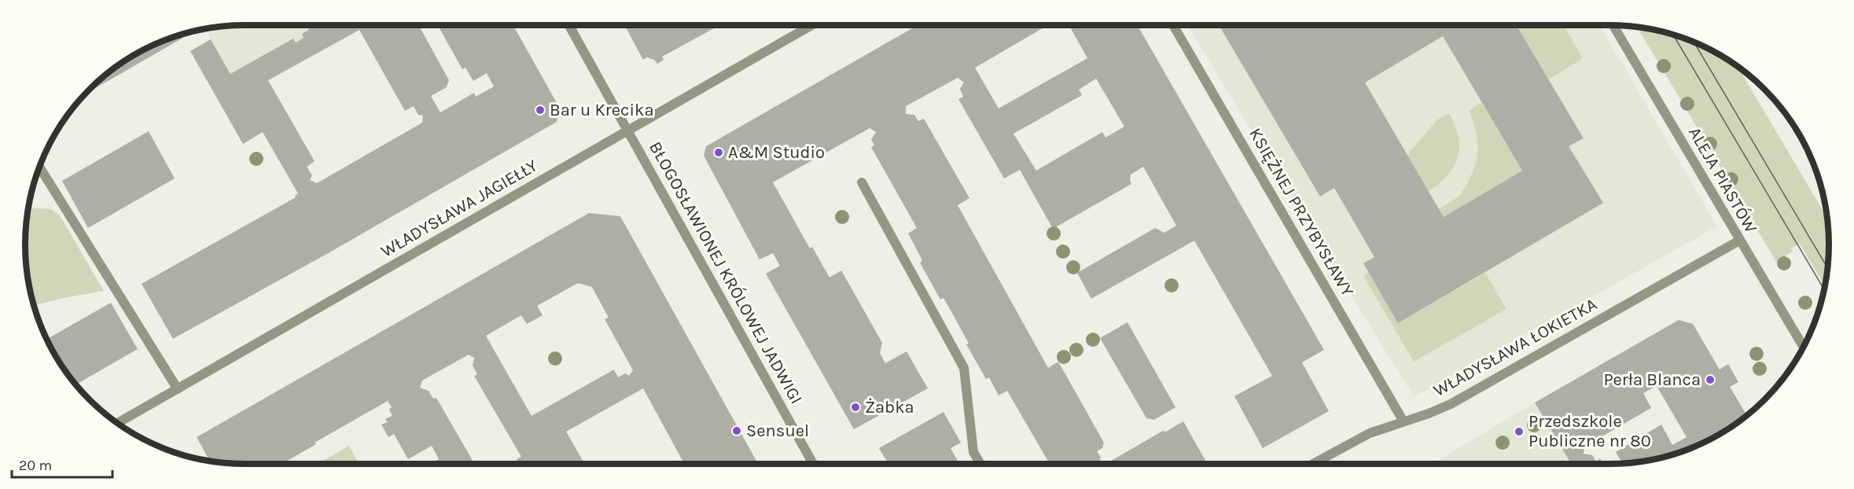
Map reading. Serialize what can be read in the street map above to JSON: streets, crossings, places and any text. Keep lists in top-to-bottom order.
{
  "streets": {
    "street": [
      "ALEJA PIASTÓW",
      "WŁADYSŁAWA JAGIEŁŁY",
      "KSIĘŻNEJ PRZYBYSŁAWY",
      "BŁOGOSŁAWIONEJ KRÓLOWEJ JADWIGI",
      "WŁADYSŁAWA ŁOKIETKA"
    ]
  },
  "crossings": [
    ["ALEJA PIASTÓW", "WŁADYSŁAWA ŁOKIETKA"],
    ["WŁADYSŁAWA JAGIEŁŁY", "BŁOGOSŁAWIONEJ KRÓLOWEJ JADWIGI"],
    ["KSIĘŻNEJ PRZYBYSŁAWY", "WŁADYSŁAWA ŁOKIETKA"]
  ],
  "places": [
    "Bar u Krecika",
    "A&M Studio",
    "Perła Blanca",
    "Żabka",
    "Sensuel",
    "Przedszkole Publiczne nr 80"
  ],
  "scale_bar": "20 m"
}
